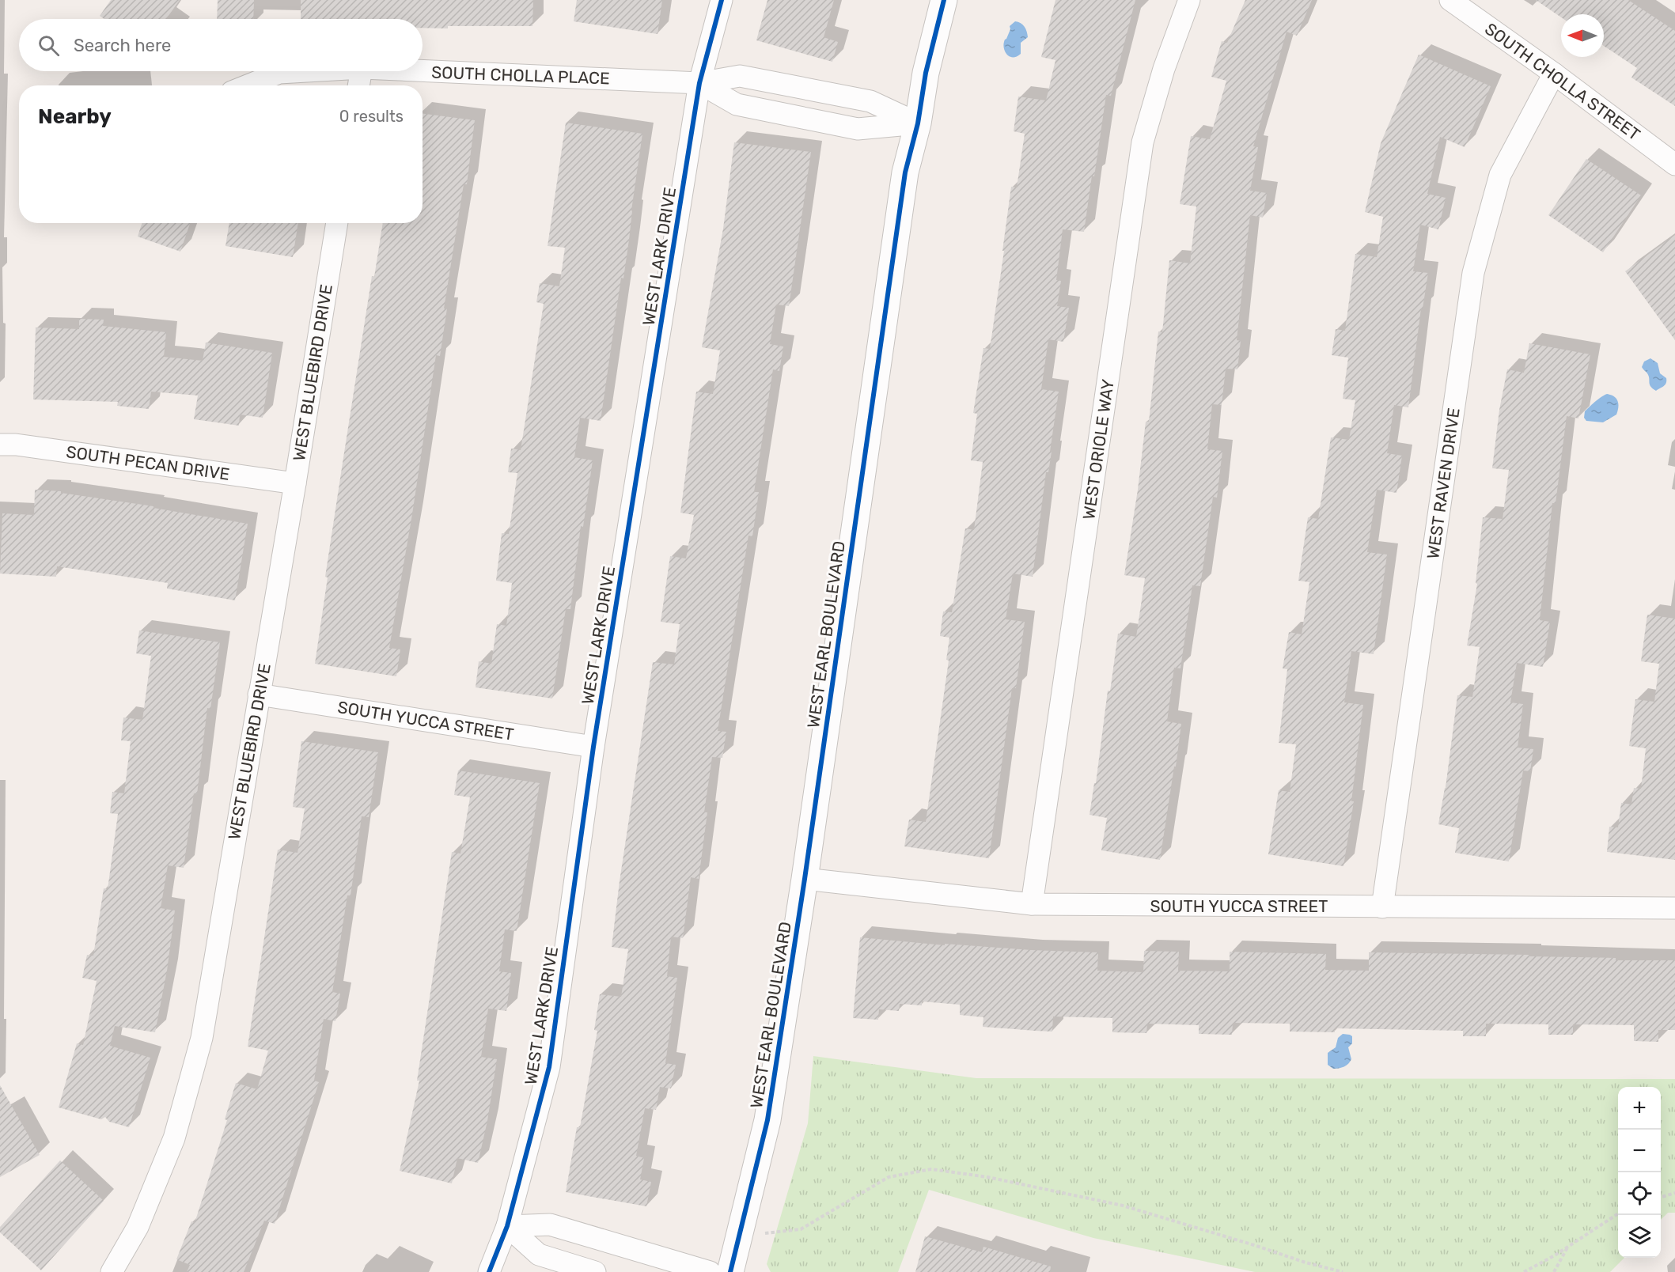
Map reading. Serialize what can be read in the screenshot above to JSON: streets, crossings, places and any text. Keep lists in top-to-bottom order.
{
  "streets": {
    "street": [
      "SOUTH CHOLLA PLACE",
      "SOUTH CHOLLA STREET",
      "WEST LARK DRIVE",
      "WEST BLUEBIRD DRIVE",
      "WEST ORIOLE WAY",
      "SOUTH PECAN DRIVE",
      "WEST RAVEN DRIVE",
      "WEST EARL BOULEVARD",
      "SOUTH YUCCA STREET"
    ]
  },
  "crossings": [
    ["SOUTH CHOLLA PLACE", "WEST LARK DRIVE"],
    ["SOUTH CHOLLA PLACE", "WEST EARL BOULEVARD"],
    ["SOUTH CHOLLA STREET", "WEST RAVEN DRIVE"],
    ["WEST LARK DRIVE", "SOUTH YUCCA STREET"],
    ["WEST BLUEBIRD DRIVE", "SOUTH PECAN DRIVE"],
    ["WEST BLUEBIRD DRIVE", "SOUTH YUCCA STREET"],
    ["WEST ORIOLE WAY", "SOUTH YUCCA STREET"],
    ["WEST RAVEN DRIVE", "SOUTH YUCCA STREET"],
    ["WEST EARL BOULEVARD", "SOUTH YUCCA STREET"]
  ],
  "north": "left",
  "page": {
    "search": "Search here",
    "heading": ["Nearby", "0 results"],
    "map_buttons": ["+", "−"]
  }
}
